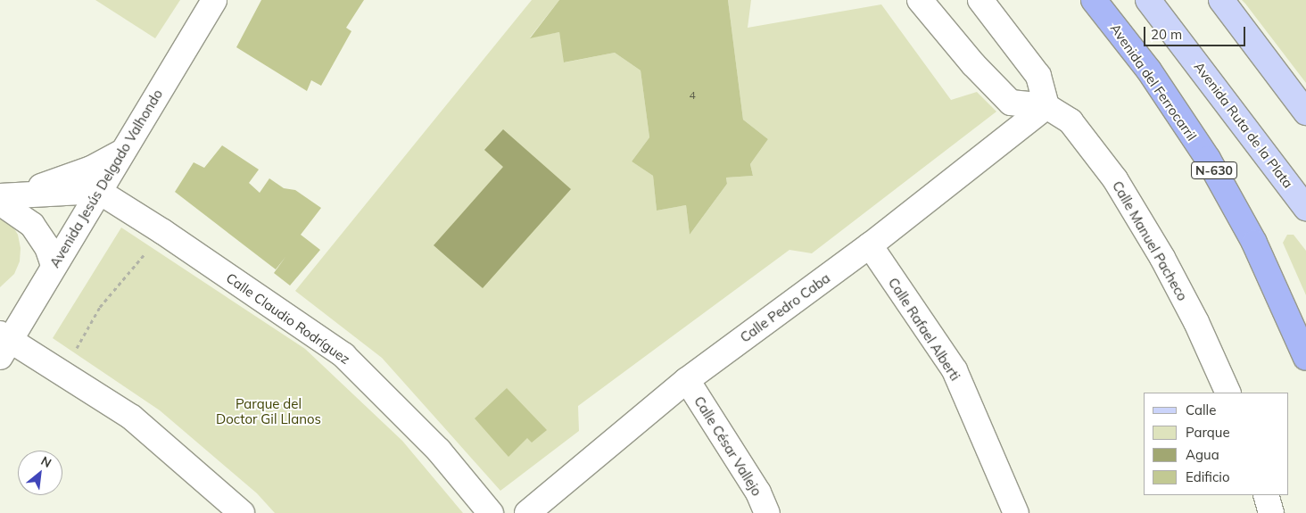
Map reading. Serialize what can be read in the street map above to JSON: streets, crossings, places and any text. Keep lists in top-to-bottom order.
{
  "streets": {
    "highway": ["Avenida del Ferrocarril", "N-630"],
    "main road": ["Avenida Ruta de la Plata"],
    "street": [
      "Avenida Jesús Delgado Valhondo",
      "Calle Manuel Pacheco",
      "Calle Pedro Caba",
      "Calle Claudio Rodríguez",
      "Calle Rafael Alberti",
      "Calle César Vallejo"
    ]
  },
  "crossings": [
    ["Avenida Jesús Delgado Valhondo", "Calle Claudio Rodríguez"],
    ["Calle Manuel Pacheco", "Calle Pedro Caba"],
    ["Calle Pedro Caba", "Calle Rafael Alberti"],
    ["Calle Pedro Caba", "Calle César Vallejo"]
  ],
  "parks": ["Parque del Doctor Gil Llanos"],
  "house_numbers": ["4"],
  "legend": [
    "Calle",
    "Parque",
    "Agua",
    "Edificio"
  ],
  "scale_bar": "20 m",
  "north": "top right"
}
